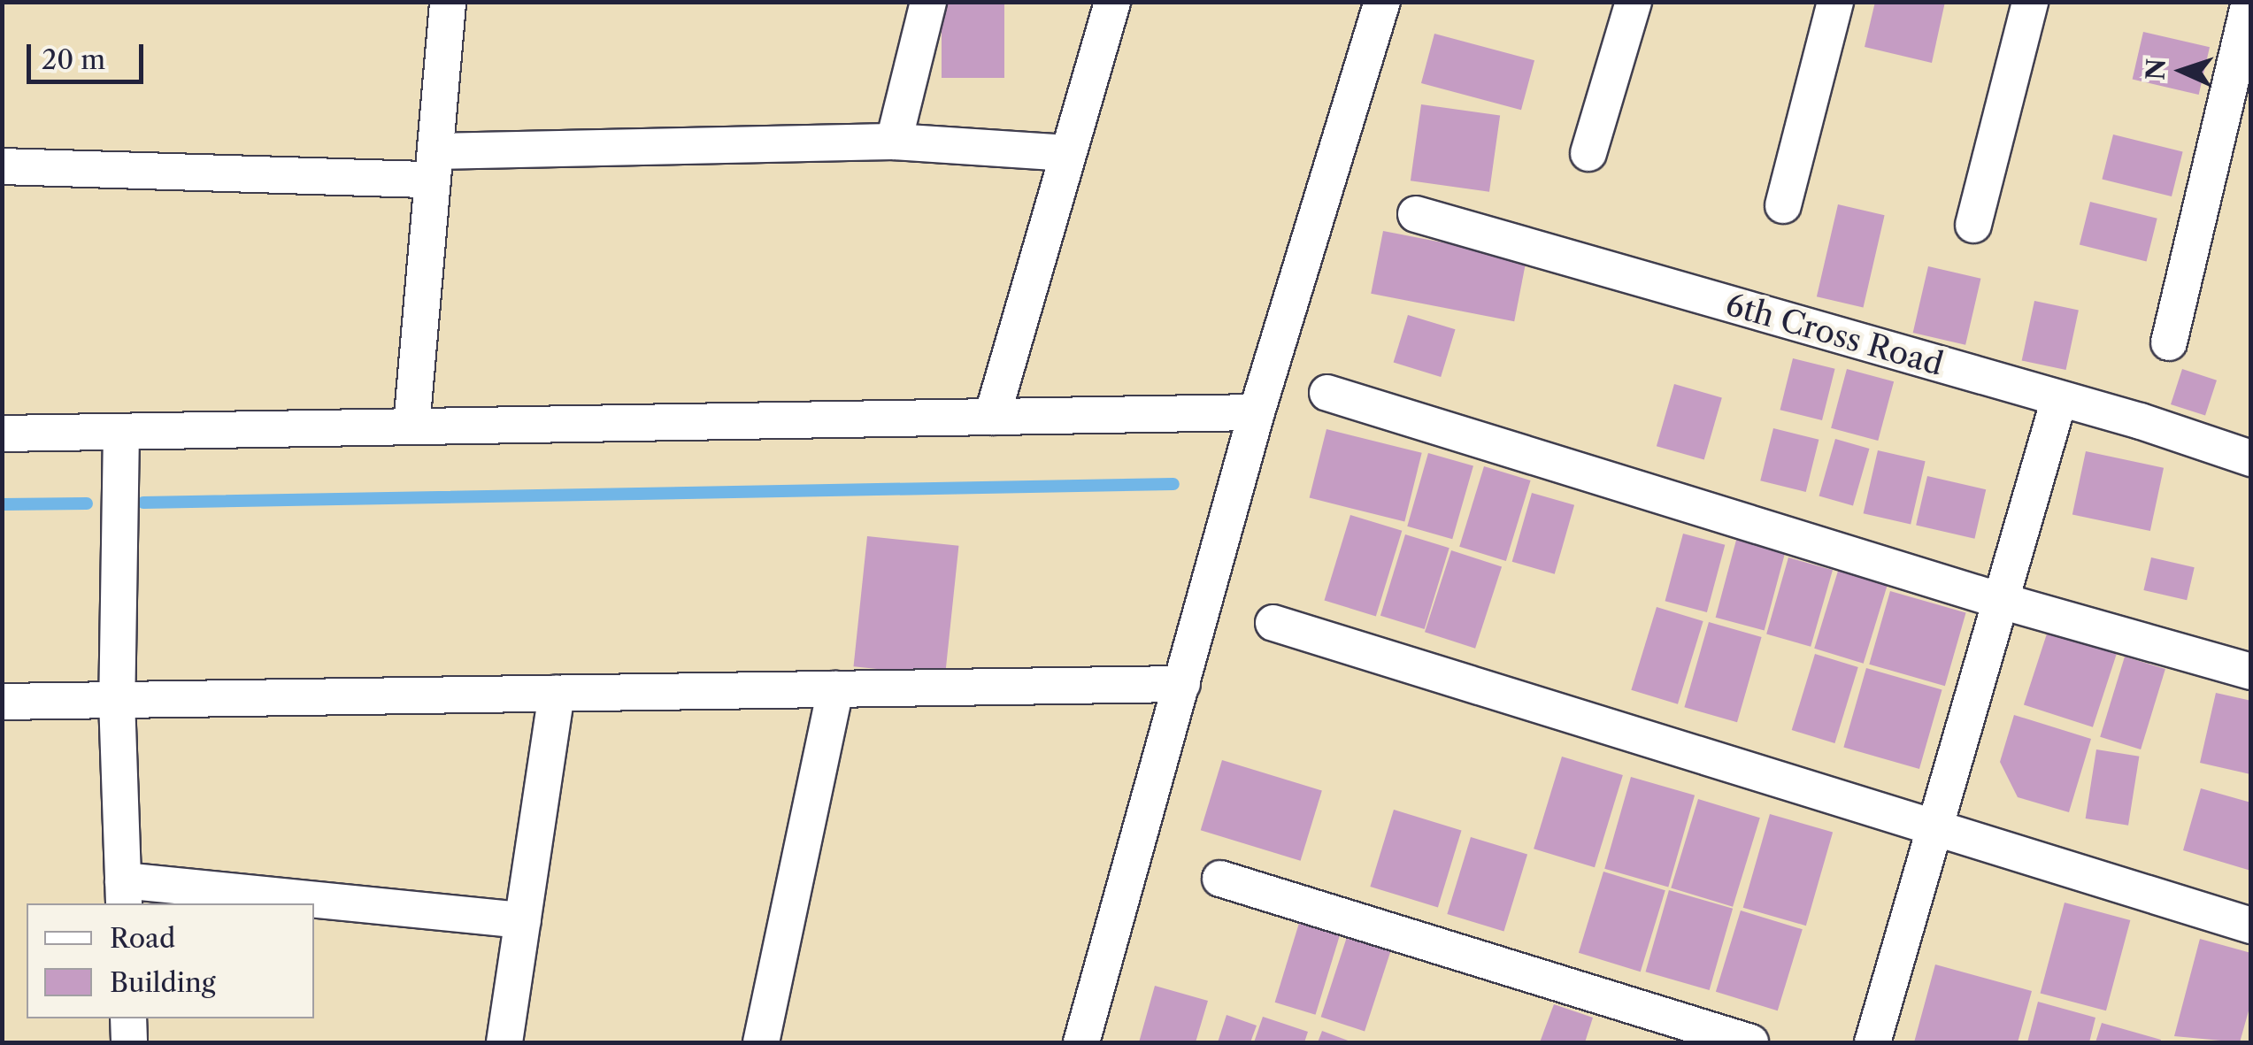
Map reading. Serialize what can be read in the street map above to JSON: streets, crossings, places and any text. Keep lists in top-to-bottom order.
{
  "streets": {
    "street": ["6th Cross Road"]
  },
  "legend": ["Road", "Building"],
  "scale_bar": "20 m",
  "north": "left"
}
